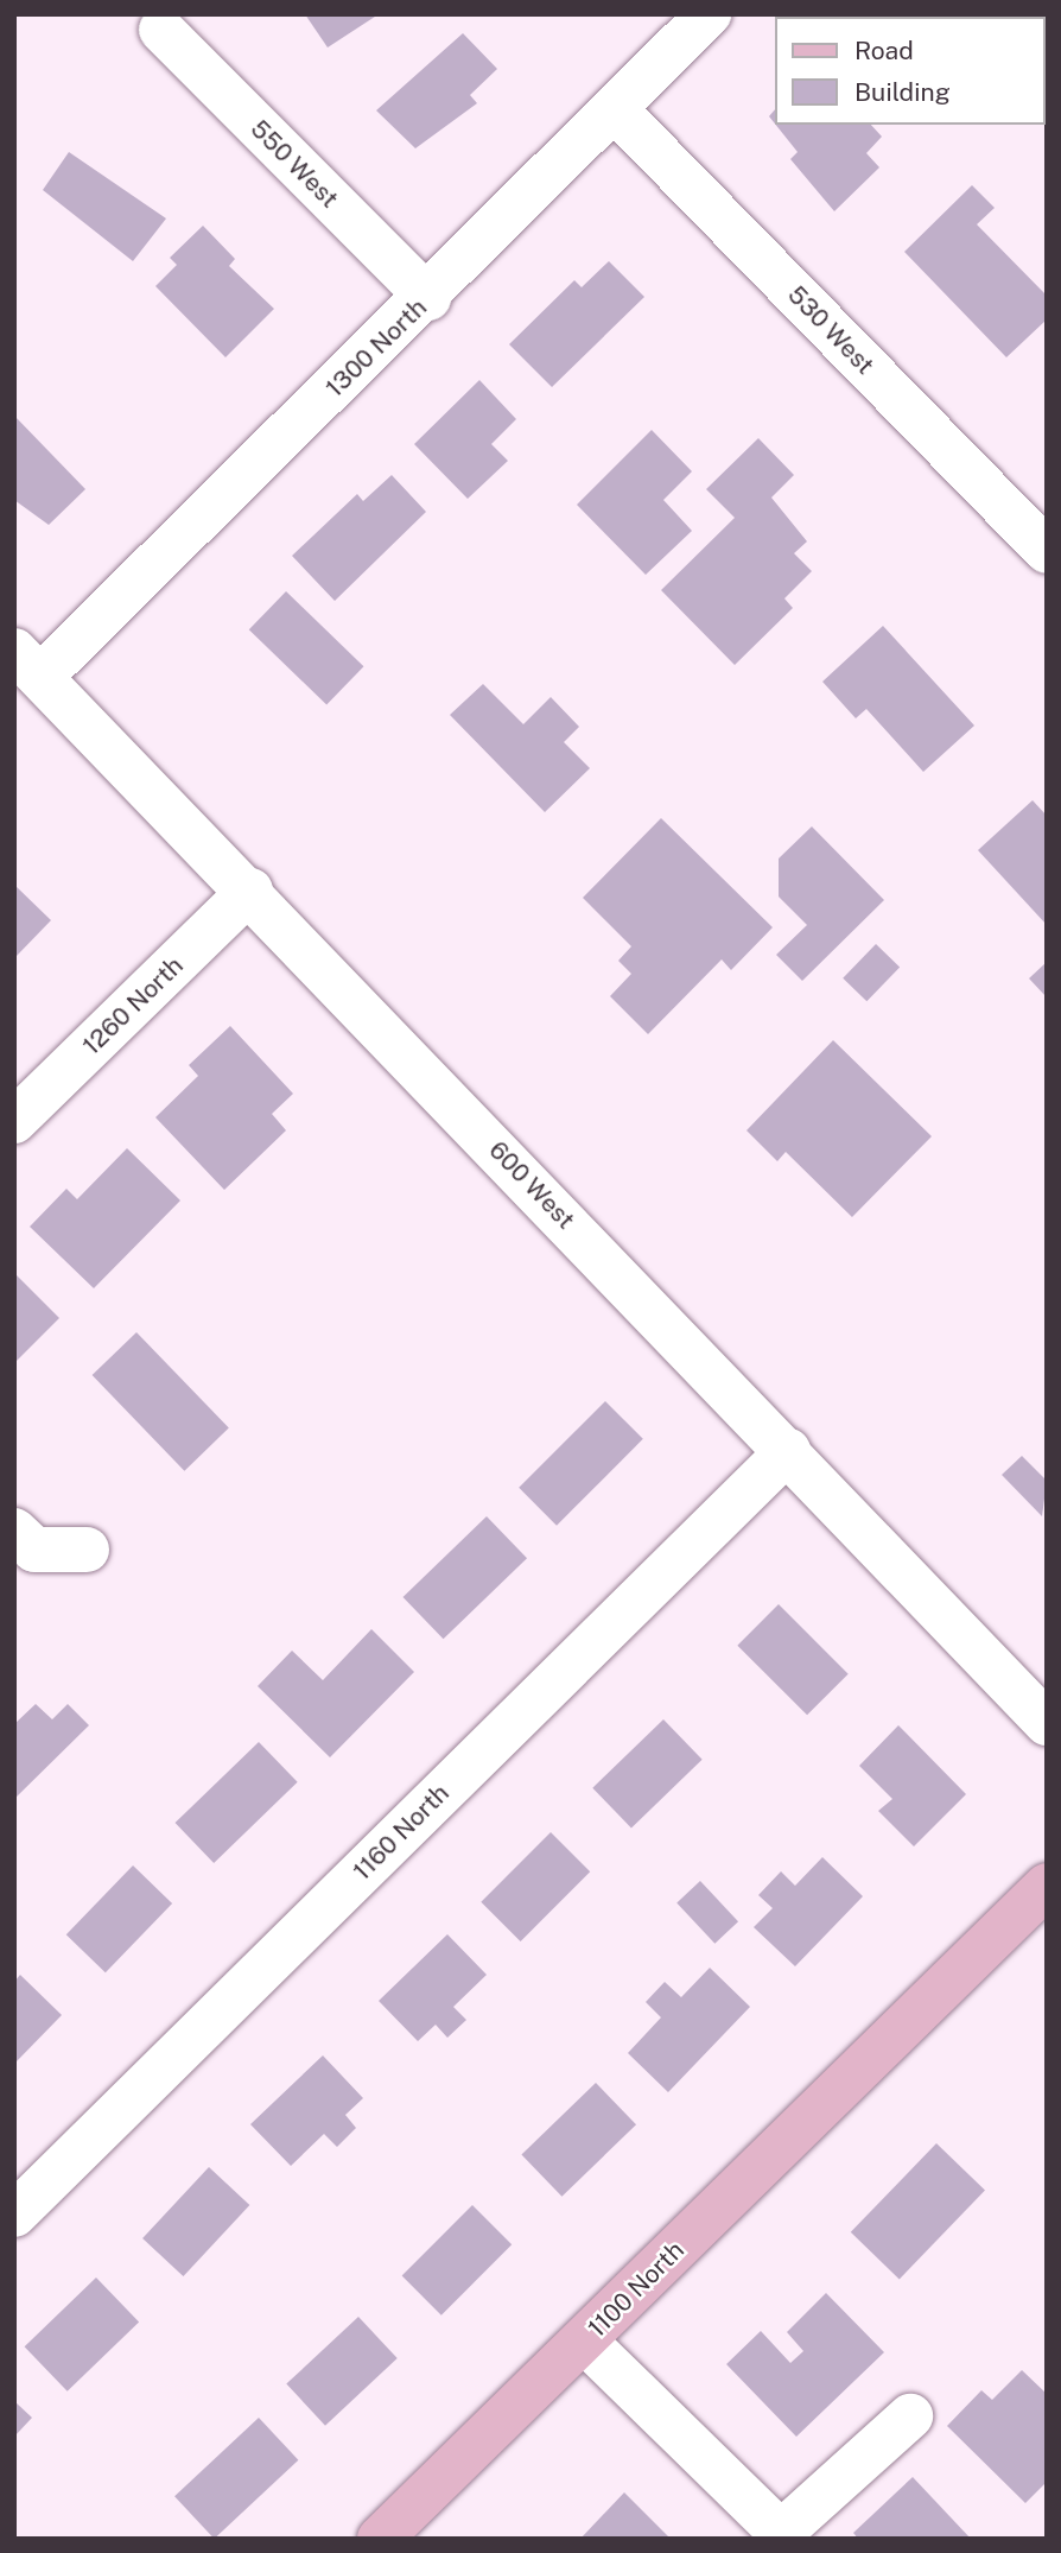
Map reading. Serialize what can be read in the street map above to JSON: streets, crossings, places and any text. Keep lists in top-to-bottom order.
{
  "streets": {
    "main road": ["1100 North"],
    "street": [
      "550 West",
      "530 West",
      "1300 North",
      "1260 North",
      "600 West",
      "1160 North"
    ]
  },
  "crossings": [
    ["550 West", "1300 North"],
    ["530 West", "1300 North"],
    ["1300 North", "600 West"],
    ["1260 North", "600 West"],
    ["600 West", "1160 North"]
  ],
  "legend": ["Road", "Building"]
}
